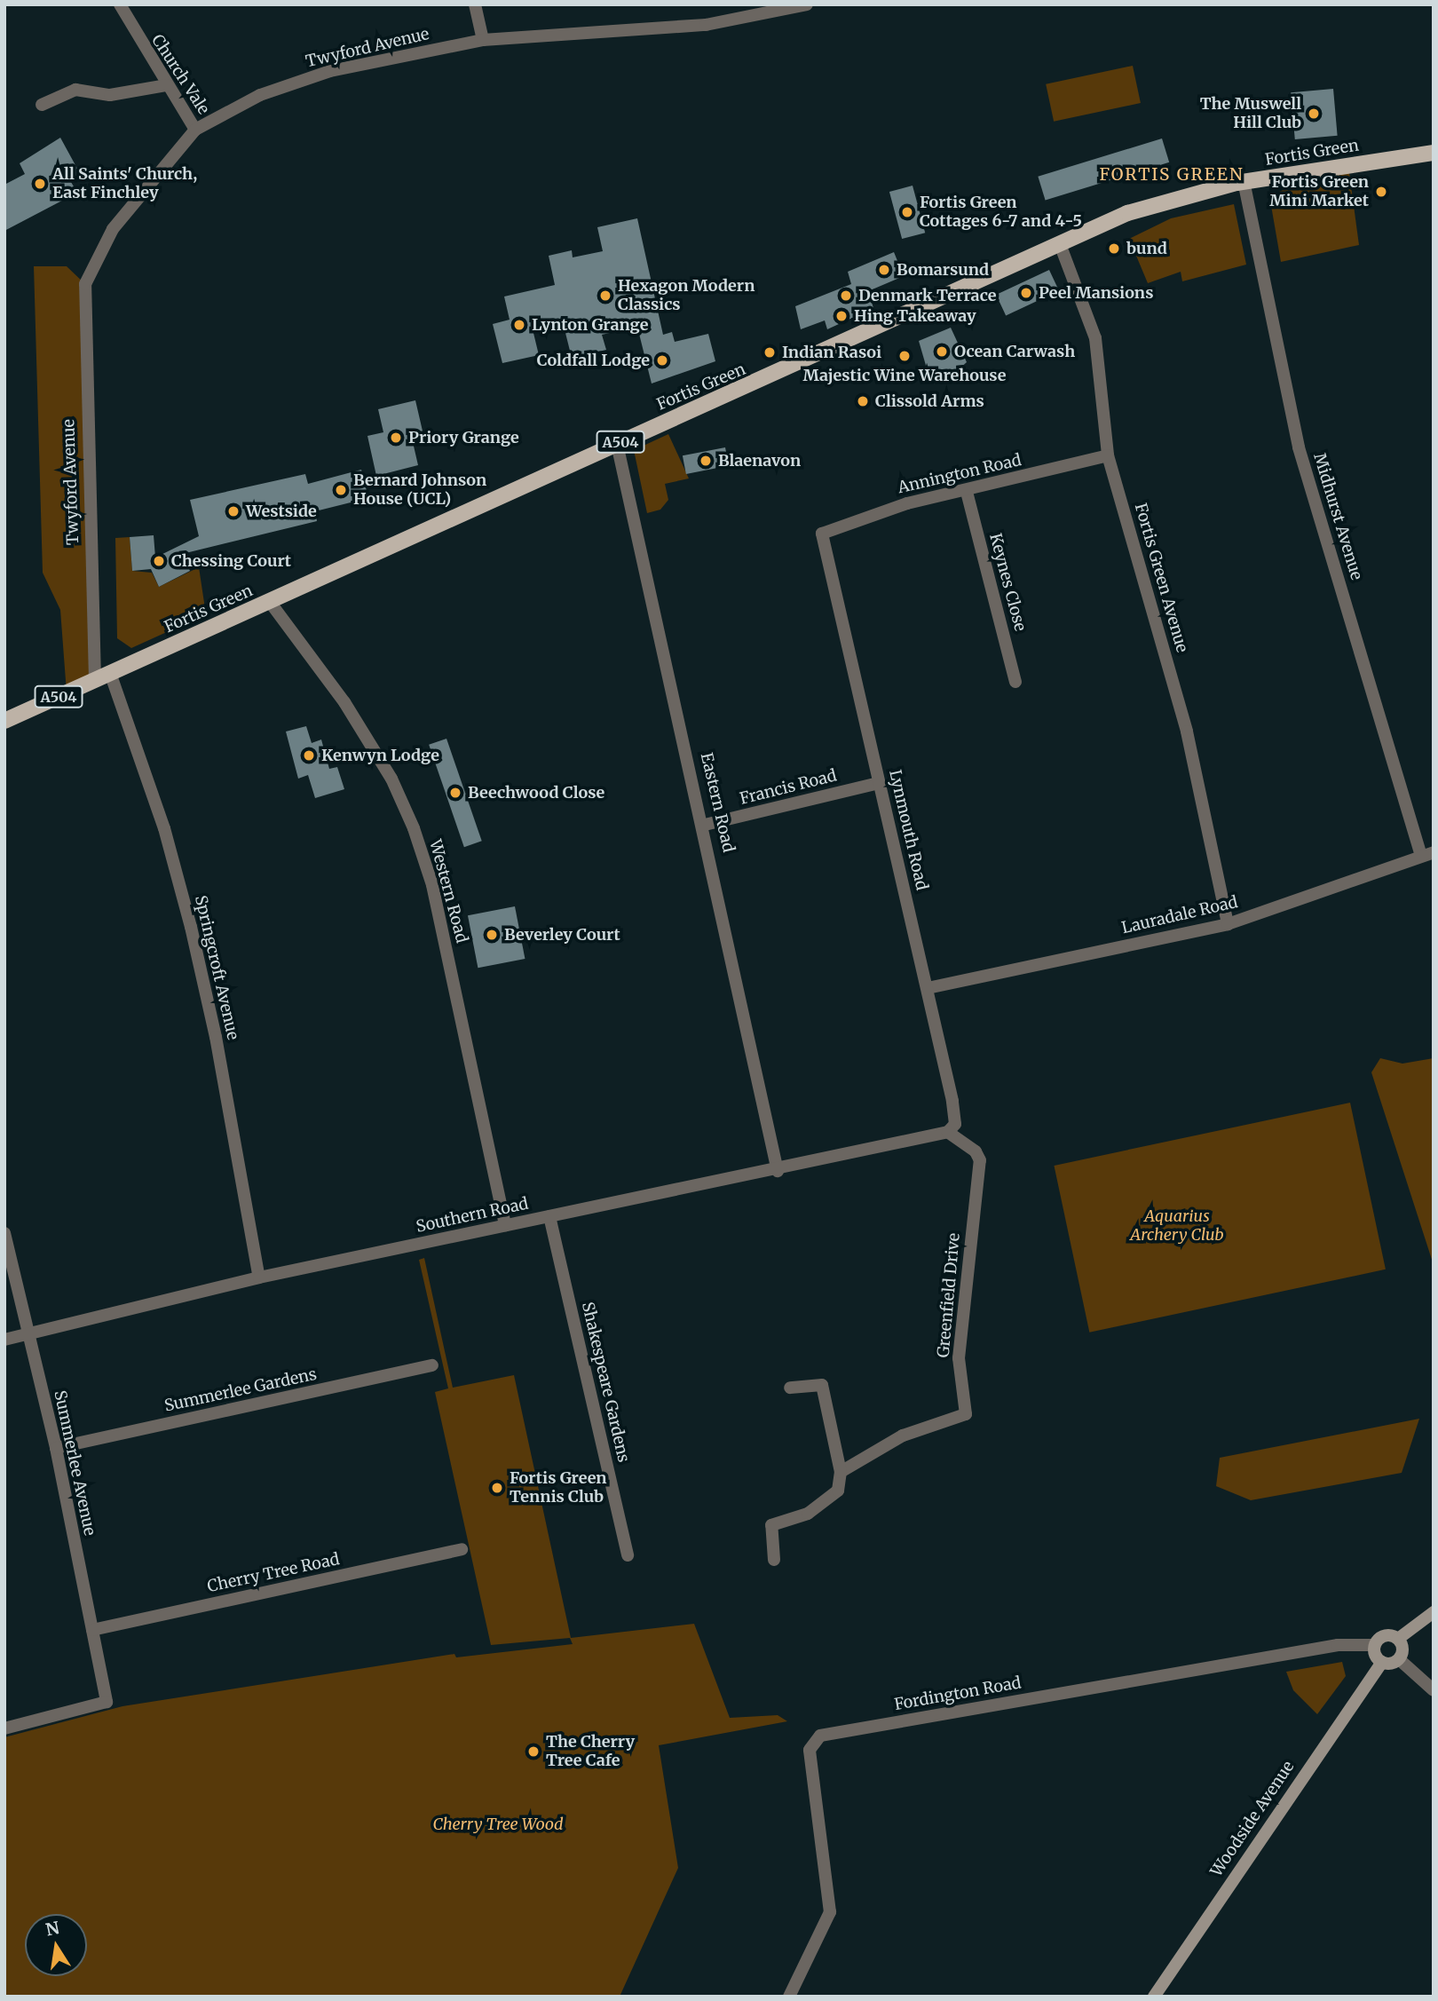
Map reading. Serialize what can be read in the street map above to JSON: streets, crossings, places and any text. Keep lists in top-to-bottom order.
{
  "streets": {
    "main road": ["Fortis Green", "A504"],
    "street": [
      "Twyford Avenue",
      "Church Vale",
      "Annington Road",
      "Midhurst Avenue",
      "Fortis Green Avenue",
      "Keynes Close",
      "Francis Road",
      "Eastern Road",
      "Lynmouth Road",
      "Western Road",
      "Lauradale Road",
      "Springcroft Avenue",
      "Southern Road",
      "Greenfield Drive",
      "Shakespeare Gardens",
      "Summerlee Gardens",
      "Summerlee Avenue",
      "Cherry Tree Road",
      "Fordington Road",
      "Woodside Avenue"
    ]
  },
  "crossings": [
    ["Twyford Avenue", "Church Vale"],
    ["Twyford Avenue", "Fortis Green"],
    ["Fortis Green", "Midhurst Avenue"],
    ["Fortis Green", "Fortis Green Avenue"],
    ["Fortis Green", "Eastern Road"],
    ["Fortis Green", "Western Road"],
    ["Fortis Green", "Springcroft Avenue"],
    ["Annington Road", "Fortis Green Avenue"],
    ["Annington Road", "Keynes Close"],
    ["Annington Road", "Lynmouth Road"],
    ["Midhurst Avenue", "Lauradale Road"],
    ["Fortis Green Avenue", "Lauradale Road"],
    ["Francis Road", "Eastern Road"],
    ["Francis Road", "Lynmouth Road"],
    ["Eastern Road", "Southern Road"],
    ["Lynmouth Road", "Lauradale Road"],
    ["Lynmouth Road", "Southern Road"],
    ["Lynmouth Road", "Greenfield Drive"],
    ["Western Road", "Southern Road"],
    ["Springcroft Avenue", "Southern Road"],
    ["Southern Road", "Greenfield Drive"],
    ["Southern Road", "Shakespeare Gardens"],
    ["Southern Road", "Summerlee Avenue"],
    ["Summerlee Gardens", "Summerlee Avenue"],
    ["Summerlee Avenue", "Cherry Tree Road"],
    ["Fordington Road", "Woodside Avenue"]
  ],
  "districts": ["FORTIS GREEN"],
  "parks": ["Aquarius Archery Club", "Cherry Tree Wood"],
  "places": [
    "The Muswell Hill Club",
    "All Saints' Church, East Finchley",
    "Fortis Green Mini Market",
    "Fortis Green Cottages 6-7 and 4-5",
    "bund",
    "Bomarsund",
    "Peel Mansions",
    "Hexagon Modern Classics",
    "Denmark Terrace",
    "Hing Takeaway",
    "Lynton Grange",
    "Ocean Carwash",
    "Indian Rasoi",
    "Majestic Wine Warehouse",
    "Coldfall Lodge",
    "Clissold Arms",
    "Priory Grange",
    "Blaenavon",
    "Bernard Johnson House (UCL)",
    "Westside",
    "Chessing Court",
    "Kenwyn Lodge",
    "Beechwood Close",
    "Beverley Court",
    "Fortis Green Tennis Club",
    "The Cherry Tree Cafe"
  ],
  "north": "top"
}
